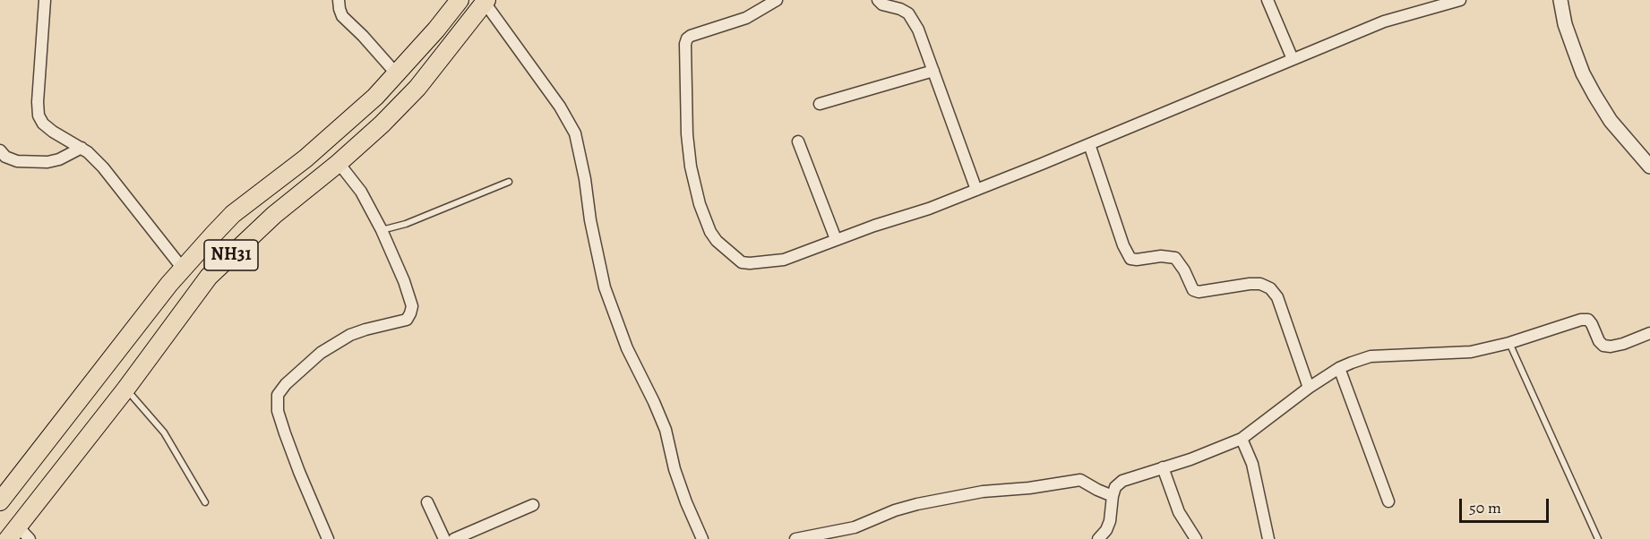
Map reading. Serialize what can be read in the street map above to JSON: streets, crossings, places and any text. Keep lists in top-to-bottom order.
{
  "streets": {
    "highway": ["NH31"]
  },
  "scale_bar": "50 m"
}
